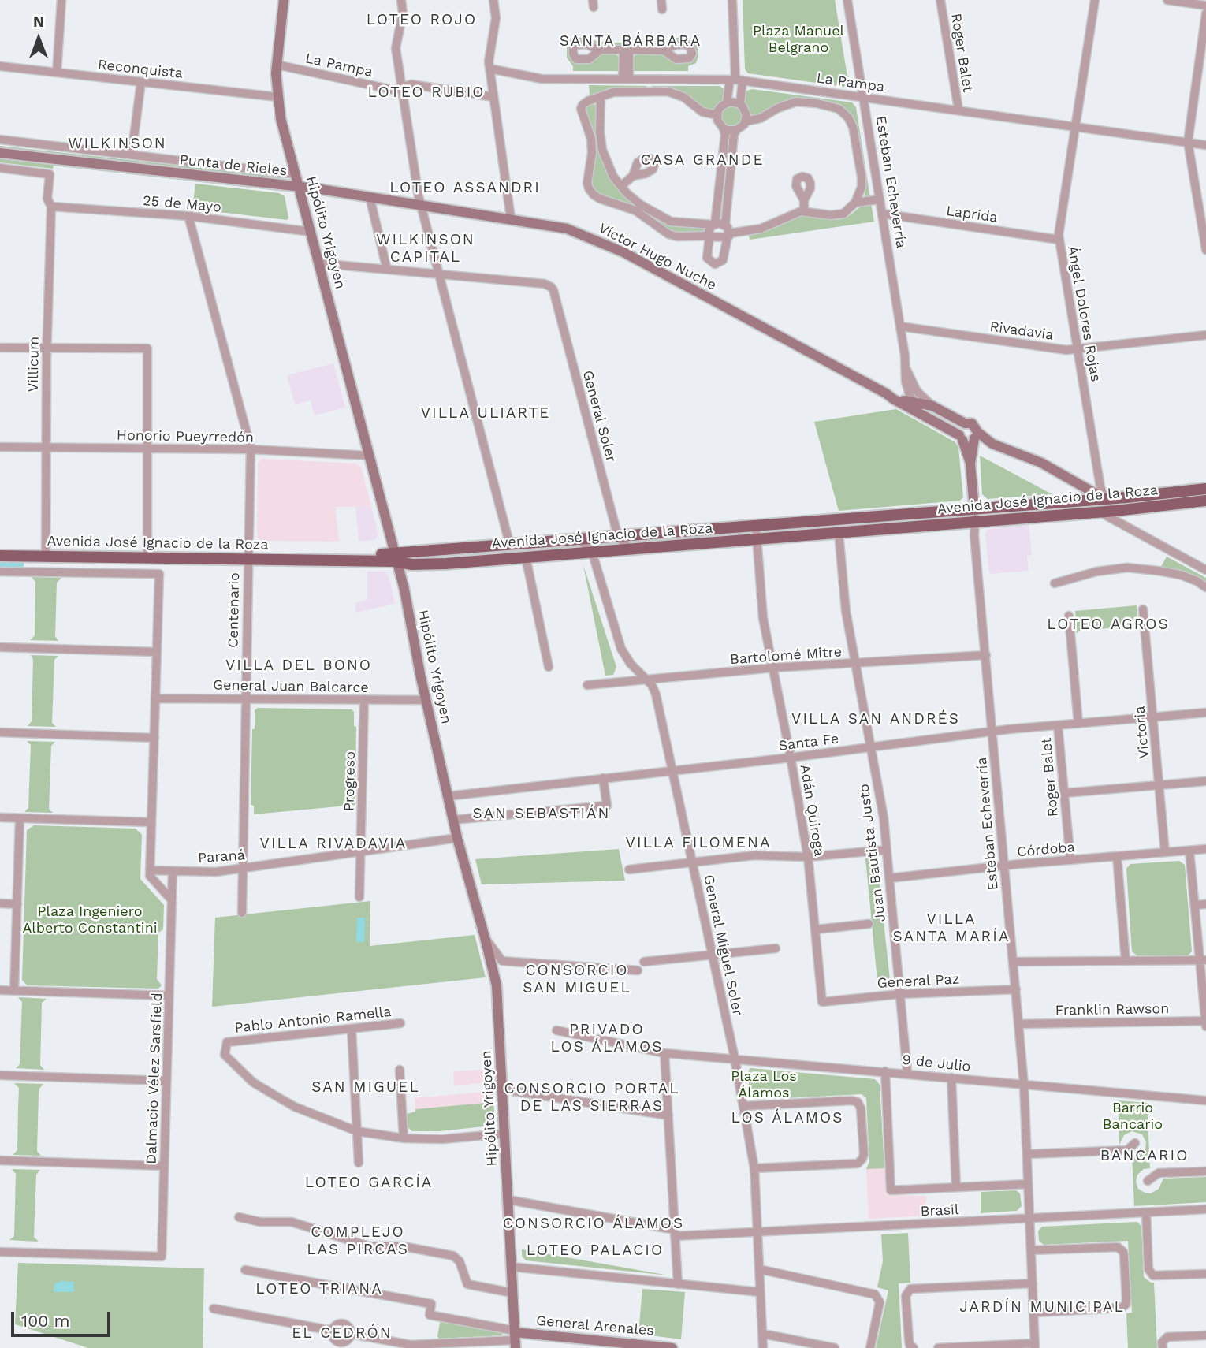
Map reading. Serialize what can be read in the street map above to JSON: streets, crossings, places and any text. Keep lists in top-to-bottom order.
{
  "streets": {
    "main road": ["Avenida José Ignacio de la Roza"],
    "street": [
      "Roger Balet",
      "La Pampa",
      "Reconquista",
      "Punta de Rieles",
      "Esteban Echeverría",
      "25 de Mayo",
      "Laprida",
      "Hipólito Yrigoyen",
      "Víctor Hugo Nuche",
      "Ángel Dolores Rojas",
      "Rivadavia",
      "Villicum",
      "General Soler",
      "Honorio Pueyrredón",
      "Centenario",
      "Bartolomé Mitre",
      "General Juan Balcarce",
      "Victoria",
      "Santa Fe",
      "Progreso",
      "Adán Quiroga",
      "Córdoba",
      "Juan Bautista Justo",
      "Paraná",
      "General Miguel Soler",
      "General Paz",
      "Franklin Rawson",
      "Pablo Antonio Ramella",
      "9 de Julio",
      "Dalmacio Vélez Sarsfield",
      "Brasil",
      "General Arenales"
    ]
  },
  "crossings": [
    ["Roger Balet", "La Pampa"],
    ["Roger Balet", "Santa Fe"],
    ["Roger Balet", "Córdoba"],
    ["La Pampa", "Esteban Echeverría"],
    ["La Pampa", "Hipólito Yrigoyen"],
    ["La Pampa", "Ángel Dolores Rojas"],
    ["Reconquista", "Hipólito Yrigoyen"],
    ["Punta de Rieles", "Hipólito Yrigoyen"],
    ["Punta de Rieles", "Víctor Hugo Nuche"],
    ["Esteban Echeverría", "Laprida"],
    ["Esteban Echeverría", "Víctor Hugo Nuche"],
    ["Esteban Echeverría", "Rivadavia"],
    ["Esteban Echeverría", "Avenida José Ignacio de la Roza"],
    ["Esteban Echeverría", "Bartolomé Mitre"],
    ["Esteban Echeverría", "Santa Fe"],
    ["Esteban Echeverría", "Córdoba"],
    ["Esteban Echeverría", "General Paz"],
    ["Esteban Echeverría", "Franklin Rawson"],
    ["Esteban Echeverría", "9 de Julio"],
    ["Esteban Echeverría", "Brasil"],
    ["25 de Mayo", "Hipólito Yrigoyen"],
    ["25 de Mayo", "Villicum"],
    ["25 de Mayo", "Centenario"],
    ["Laprida", "Ángel Dolores Rojas"],
    ["Hipólito Yrigoyen", "Víctor Hugo Nuche"],
    ["Hipólito Yrigoyen", "Honorio Pueyrredón"],
    ["Hipólito Yrigoyen", "Avenida José Ignacio de la Roza"],
    ["Hipólito Yrigoyen", "General Juan Balcarce"],
    ["Hipólito Yrigoyen", "Santa Fe"],
    ["Hipólito Yrigoyen", "Paraná"],
    ["Hipólito Yrigoyen", "Brasil"],
    ["Hipólito Yrigoyen", "General Arenales"],
    ["Ángel Dolores Rojas", "Rivadavia"],
    ["Ángel Dolores Rojas", "Avenida José Ignacio de la Roza"],
    ["Villicum", "Honorio Pueyrredón"],
    ["Villicum", "Avenida José Ignacio de la Roza"],
    ["General Soler", "Avenida José Ignacio de la Roza"],
    ["Honorio Pueyrredón", "Centenario"],
    ["Avenida José Ignacio de la Roza", "Centenario"],
    ["Avenida José Ignacio de la Roza", "Adán Quiroga"],
    ["Avenida José Ignacio de la Roza", "Juan Bautista Justo"],
    ["Avenida José Ignacio de la Roza", "General Miguel Soler"],
    ["Centenario", "General Juan Balcarce"],
    ["Centenario", "Paraná"],
    ["Bartolomé Mitre", "Adán Quiroga"],
    ["Bartolomé Mitre", "Juan Bautista Justo"],
    ["Bartolomé Mitre", "General Miguel Soler"],
    ["General Juan Balcarce", "Progreso"],
    ["Victoria", "Santa Fe"],
    ["Victoria", "Córdoba"],
    ["Santa Fe", "Adán Quiroga"],
    ["Santa Fe", "Juan Bautista Justo"],
    ["Santa Fe", "General Miguel Soler"],
    ["Progreso", "Paraná"],
    ["Adán Quiroga", "General Paz"],
    ["Córdoba", "Juan Bautista Justo"],
    ["Juan Bautista Justo", "General Paz"],
    ["Juan Bautista Justo", "9 de Julio"],
    ["Paraná", "Dalmacio Vélez Sarsfield"],
    ["General Miguel Soler", "9 de Julio"],
    ["General Miguel Soler", "Brasil"],
    ["9 de Julio", "Brasil"]
  ],
  "districts": [
    "LOTEO ROJO",
    "SANTA BÁRBARA",
    "LOTEO RUBIO",
    "WILKINSON",
    "CASA GRANDE",
    "LOTEO ASSANDRI",
    "WILKINSON CAPITAL",
    "VILLA ULIARTE",
    "LOTEO AGROS",
    "VILLA DEL BONO",
    "VILLA SAN ANDRÉS",
    "SAN SEBASTIÁN",
    "VILLA FILOMENA",
    "VILLA RIVADAVIA",
    "VILLA SANTA MARÍA",
    "CONSORCIO SAN MIGUEL",
    "PRIVADO LOS ÁLAMOS",
    "SAN MIGUEL",
    "CONSORCIO PORTAL DE LAS SIERRAS",
    "LOS ÁLAMOS",
    "BANCARIO",
    "LOTEO GARCÍA",
    "CONSORCIO ÁLAMOS",
    "COMPLEJO LAS PIRCAS",
    "LOTEO PALACIO",
    "LOTEO TRIANA",
    "JARDÍN MUNICIPAL",
    "EL CEDRÓN"
  ],
  "parks": [
    "Plaza Manuel Belgrano",
    "Plaza Ingeniero Alberto Constantini",
    "Plaza Los Álamos",
    "Barrio Bancario"
  ],
  "scale_bar": "100 m",
  "north": "top"
}
